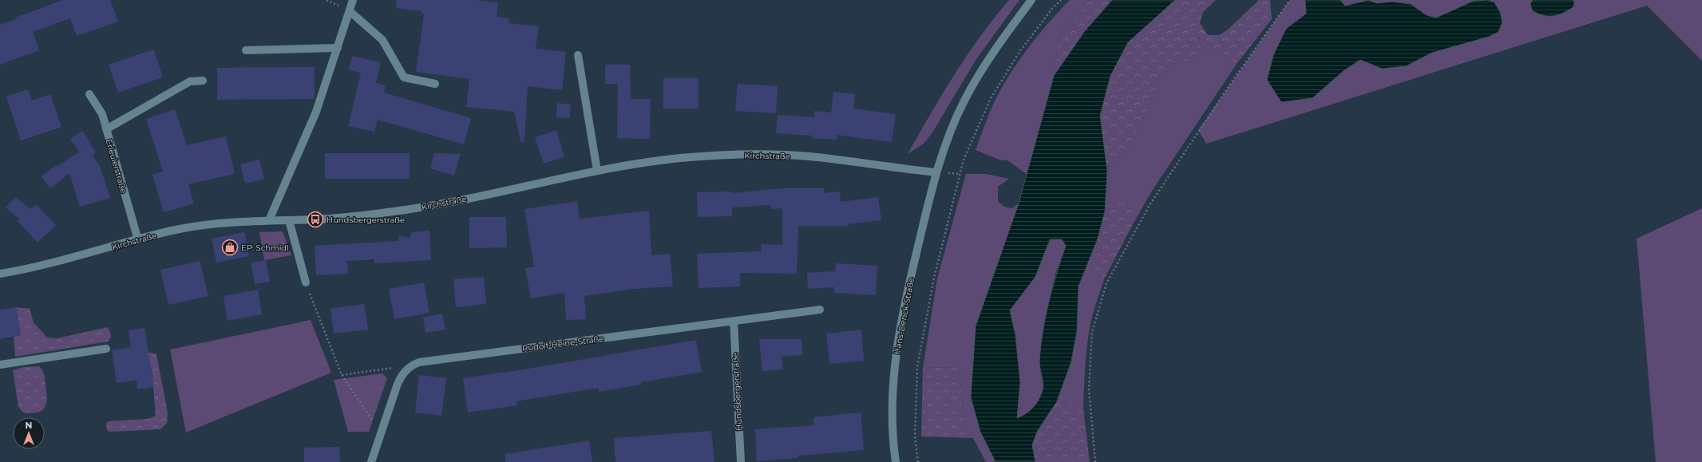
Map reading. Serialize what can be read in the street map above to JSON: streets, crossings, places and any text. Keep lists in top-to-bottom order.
{
  "streets": {
    "street": [
      "Kirchstraße",
      "Erleulerstraße",
      "Hans-Denck-Straße",
      "Rudolf-Heine-Straße",
      "Hundsbergerstraße"
    ]
  },
  "crossings": [
    ["Kirchstraße", "Erleulerstraße"],
    ["Kirchstraße", "Hans-Denck-Straße"],
    ["Rudolf-Heine-Straße", "Hundsbergerstraße"]
  ],
  "places": {
    "bus stop": ["Hundsbergerstraße"],
    "shop": ["EP: Schmidl"]
  },
  "north": "top"
}
